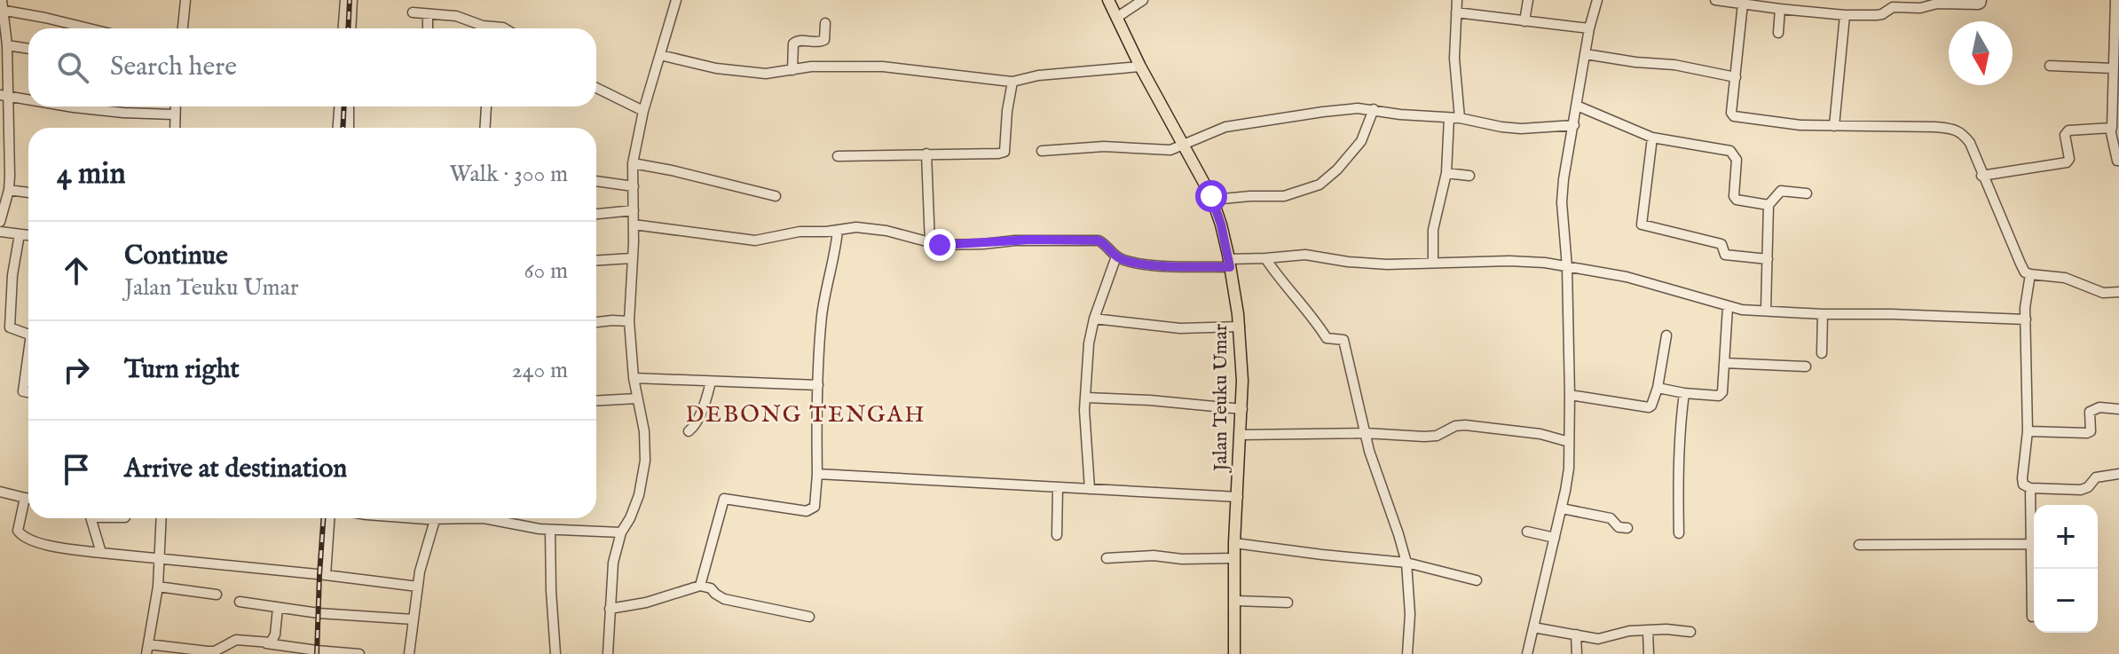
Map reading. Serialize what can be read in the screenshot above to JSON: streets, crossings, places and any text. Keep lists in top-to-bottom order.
{
  "streets": {
    "main road": ["Jalan Teuku Umar"]
  },
  "districts": ["DEBONG TENGAH"],
  "north": "bottom",
  "page": {
    "search": "Search here",
    "heading": ["4 min", "Walk · 300 m"],
    "list": [
      ["Continue", "Jalan Teuku Umar", "60 m"],
      ["Turn right", "240 m"],
      "Arrive at destination"
    ],
    "map_buttons": ["+", "−"]
  }
}
